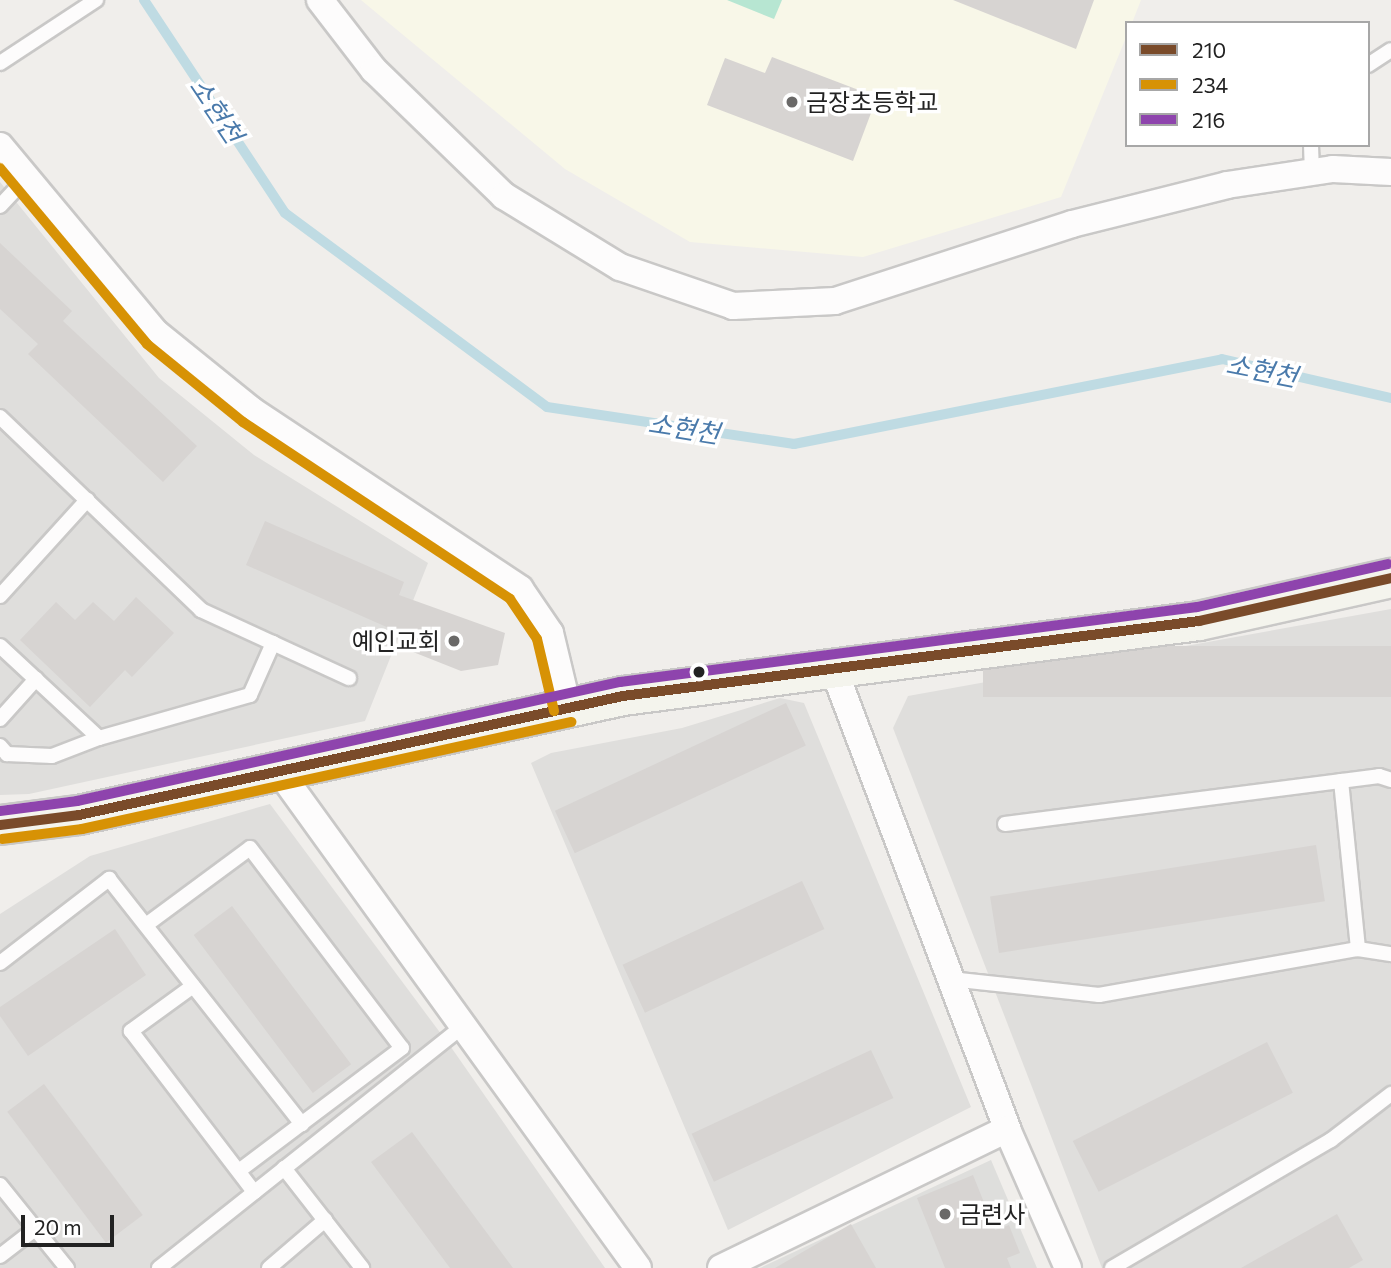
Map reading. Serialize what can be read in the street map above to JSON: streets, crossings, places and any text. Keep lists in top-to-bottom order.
{
  "water": ["소현천"],
  "places": ["금장초등학교", "예인교회", "금련사"],
  "lines": ["transit line 234", "transit line 216", "transit line 210"],
  "legend": ["210", "234", "216"],
  "scale_bar": "20 m"
}
